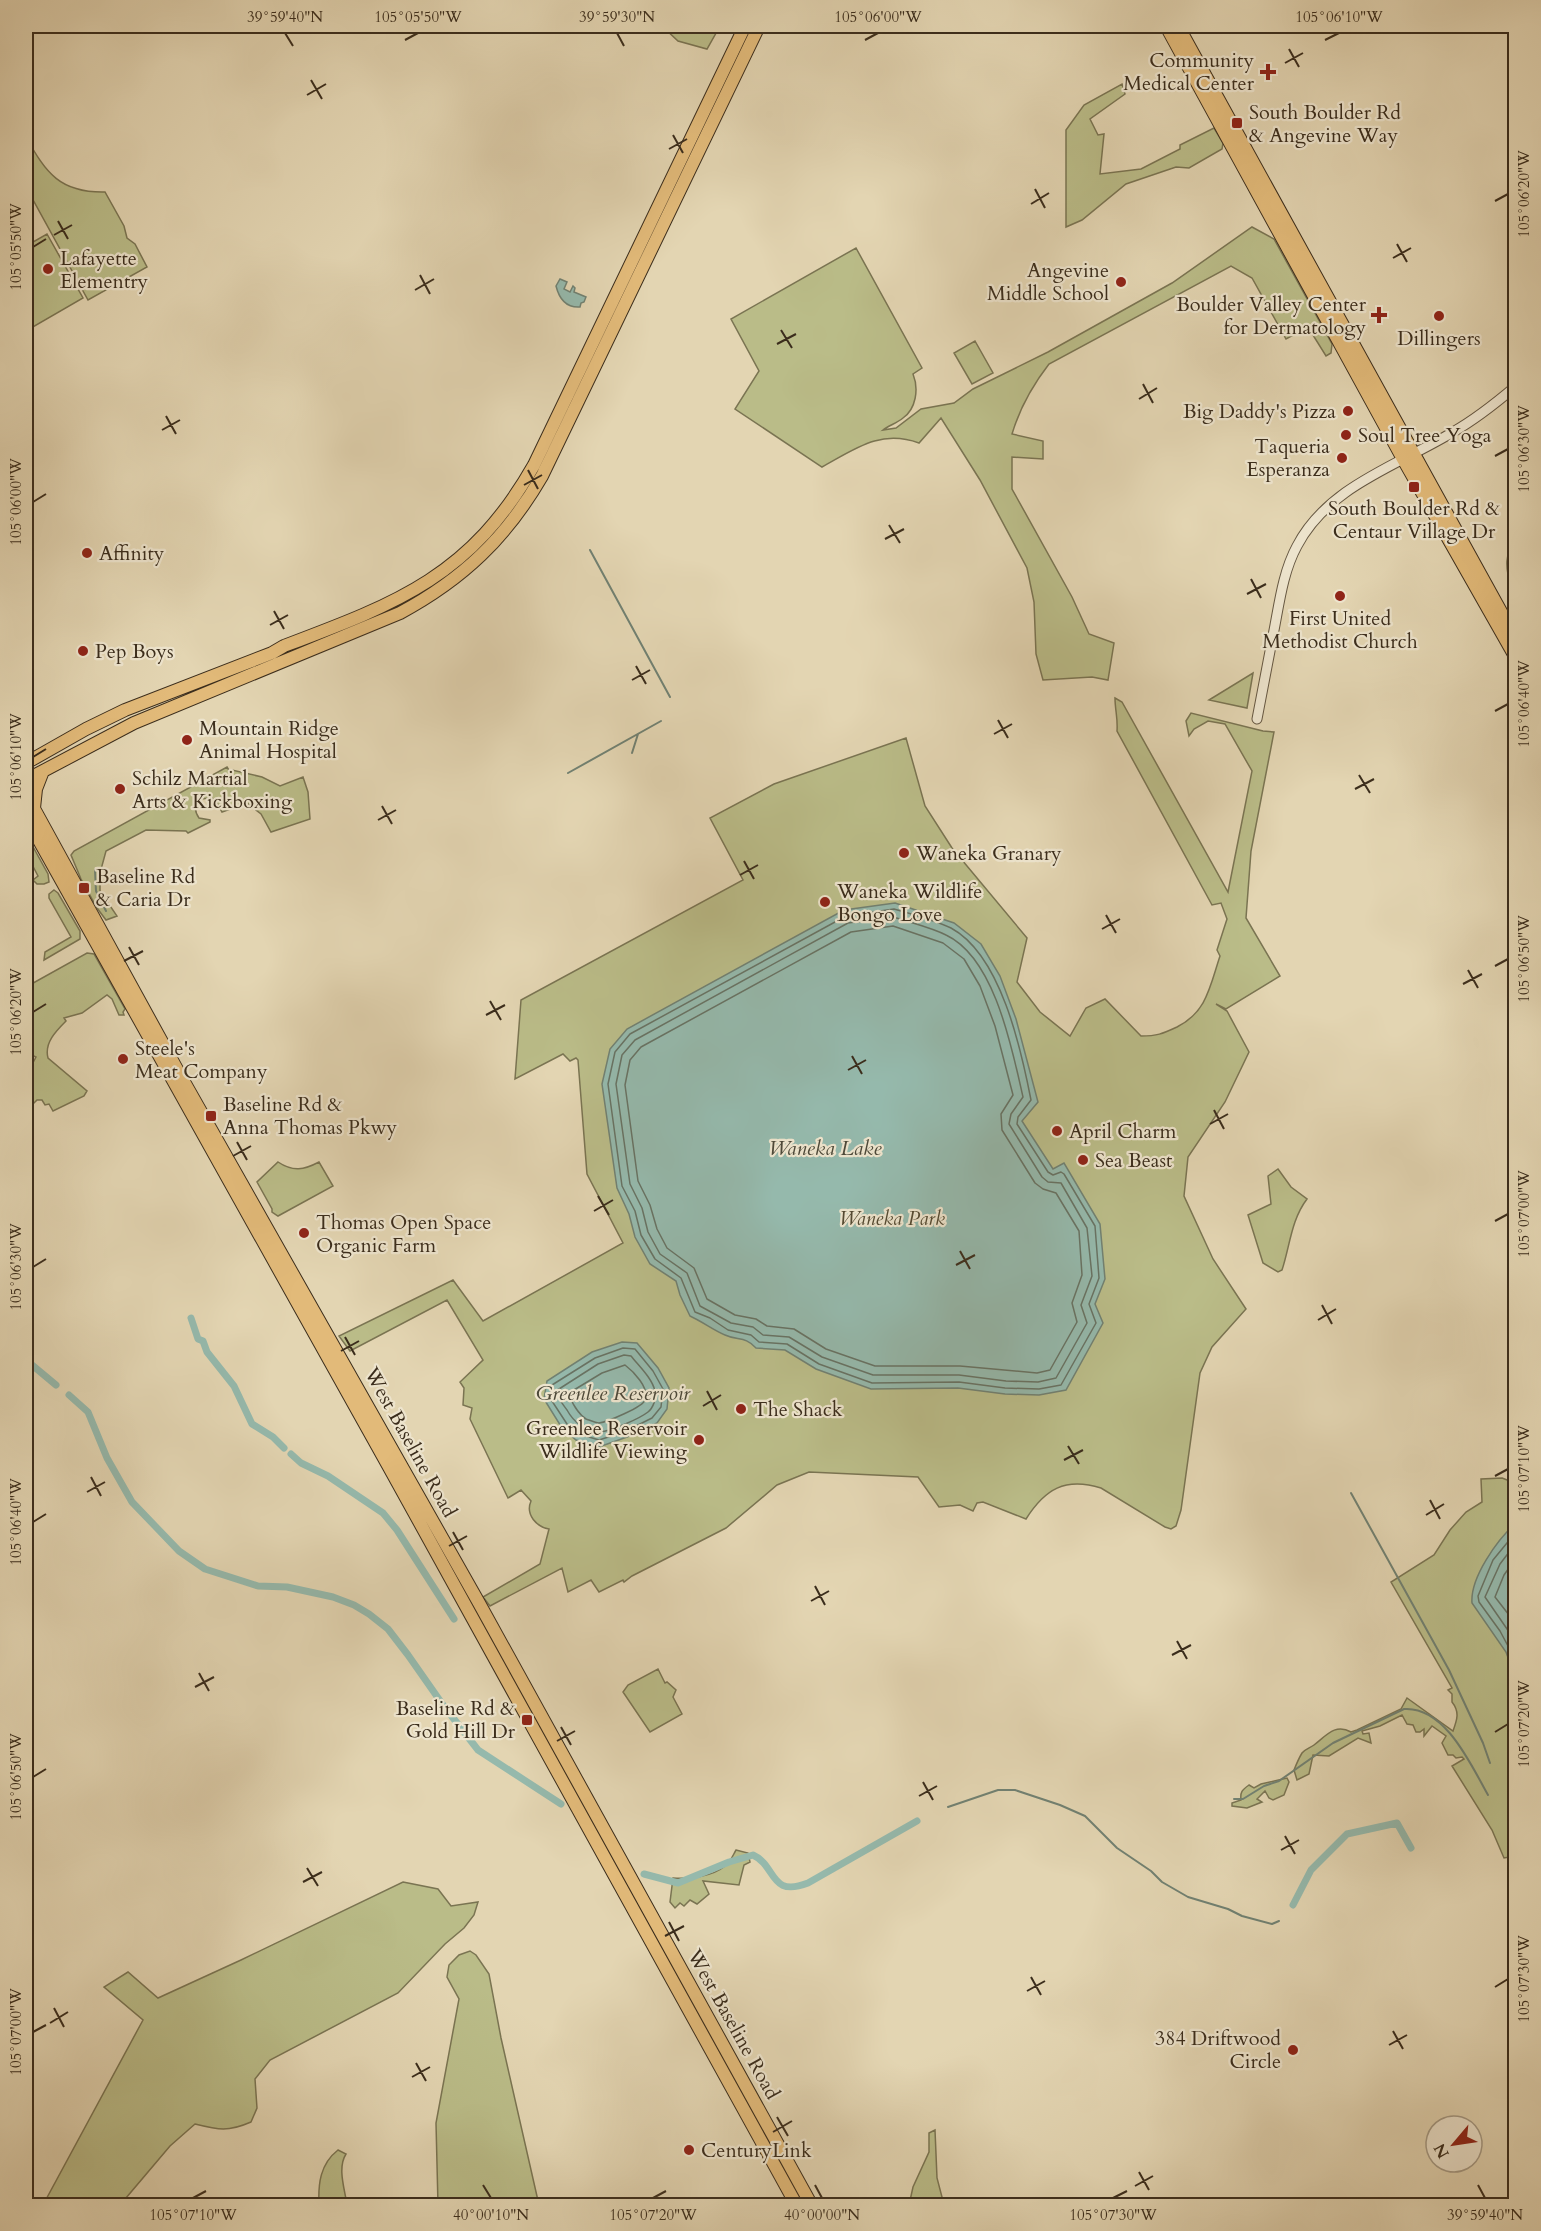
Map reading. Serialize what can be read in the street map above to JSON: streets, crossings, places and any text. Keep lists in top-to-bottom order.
{
  "streets": {
    "main road": ["West Baseline Road"]
  },
  "water": ["Waneka Lake", "Greenlee Reservoir"],
  "parks": ["Waneka Park"],
  "places": {
    "health": ["Community Medical Center", "Boulder Valley Center for Dermatology"],
    "transit": [
      "South Boulder Rd & Angevine Way",
      "South Boulder Rd & Centaur Village Dr",
      "Baseline Rd & Caria Dr",
      "Baseline Rd & Anna Thomas Pkwy",
      "Baseline Rd & Gold Hill Dr"
    ],
    "other": [
      "Lafayette Elementry",
      "Angevine Middle School",
      "Dillingers",
      "Big Daddy's Pizza",
      "Soul Tree Yoga",
      "Taqueria Esperanza",
      "Affinity",
      "First United Methodist Church",
      "Pep Boys",
      "Mountain Ridge Animal Hospital",
      "Schilz Martial Arts & Kickboxing",
      "Waneka Granary",
      "Waneka Wildlife Bongo Love",
      "Steele's Meat Company",
      "April Charm",
      "Sea Beast",
      "Thomas Open Space Organic Farm",
      "The Shack",
      "Greenlee Reservoir Wildlife Viewing",
      "384 Driftwood Circle",
      "CenturyLink"
    ]
  },
  "north": "bottom left",
  "coordinates": [
    "39°59'40\"N",
    "105°05'50\"W",
    "39°59'30\"N",
    "105°06'00\"W",
    "105°06'10\"W",
    "105°06'20\"W",
    "105°06'30\"W",
    "105°06'40\"W",
    "105°06'50\"W",
    "105°07'00\"W",
    "105°07'10\"W",
    "105°07'20\"W",
    "105°07'30\"W",
    "40°00'10\"N",
    "40°00'00\"N"
  ]
}
